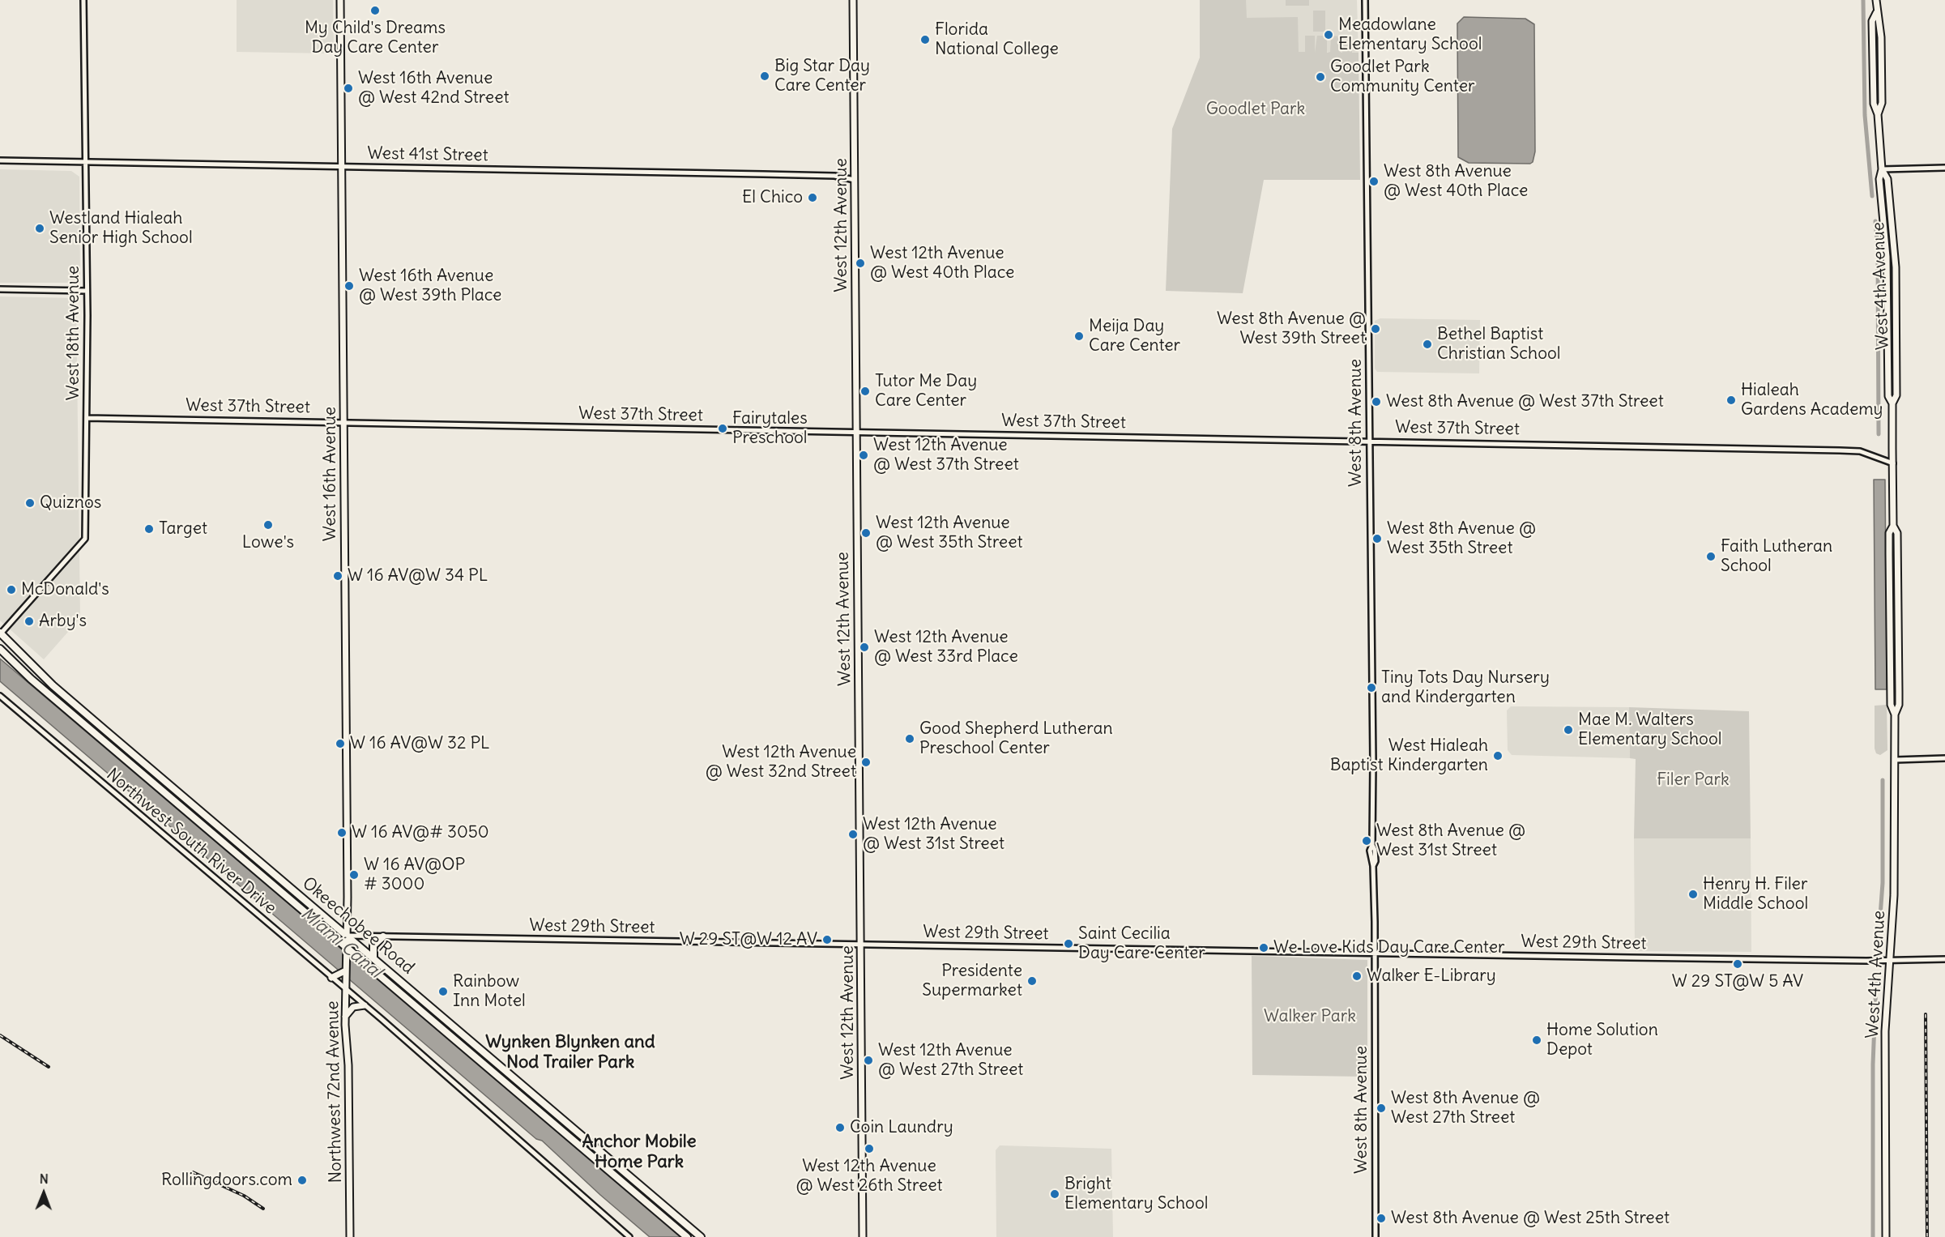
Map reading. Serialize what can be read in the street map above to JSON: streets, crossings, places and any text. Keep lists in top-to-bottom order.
{
  "streets": {
    "highway": ["Okeechobee Road"],
    "main road": [
      "West 12th Avenue",
      "West 4th Avenue",
      "West 16th Avenue",
      "Northwest 72nd Avenue"
    ],
    "street": [
      "West 41st Street",
      "West 18th Avenue",
      "West 37th Street",
      "West 8th Avenue",
      "Northwest South River Drive",
      "West 29th Street"
    ]
  },
  "crossings": [
    ["West 41st Street", "West 12th Avenue"],
    ["West 41st Street", "West 18th Avenue"],
    ["West 41st Street", "West 16th Avenue"],
    ["West 12th Avenue", "West 37th Street"],
    ["West 12th Avenue", "West 29th Street"],
    ["West 4th Avenue", "West 37th Street"],
    ["West 4th Avenue", "West 29th Street"],
    ["West 18th Avenue", "West 37th Street"],
    ["West 18th Avenue", "Okeechobee Road"],
    ["West 37th Street", "West 8th Avenue"],
    ["West 37th Street", "West 16th Avenue"],
    ["West 8th Avenue", "West 29th Street"],
    ["West 16th Avenue", "Okeechobee Road"],
    ["West 16th Avenue", "West 29th Street"],
    ["West 16th Avenue", "Northwest 72nd Avenue"],
    ["Northwest South River Drive", "Northwest 72nd Avenue"],
    ["Okeechobee Road", "West 29th Street"],
    ["Okeechobee Road", "Northwest 72nd Avenue"]
  ],
  "districts": ["Wynken Blynken and Nod Trailer Park", "Anchor Mobile Home Park"],
  "water": ["Miami Canal"],
  "parks": ["Goodlet Park", "Filer Park", "Walker Park"],
  "places": [
    "My Child's Dreams Day Care Center",
    "Meadowlane Elementary School",
    "Florida National College",
    "Big Star Day Care Center",
    "Goodlet Park Community Center",
    "West 16th Avenue @ West 42nd Street",
    "West 8th Avenue @ West 40th Place",
    "El Chico",
    "Westland Hialeah Senior High School",
    "West 12th Avenue @ West 40th Place",
    "West 16th Avenue @ West 39th Place",
    "West 8th Avenue @ West 39th Street",
    "Meija Day Care Center",
    "Bethel Baptist Christian School",
    "Tutor Me Day Care Center",
    "Hialeah Gardens Academy",
    "West 8th Avenue @ West 37th Street",
    "Fairytales Preschool",
    "West 12th Avenue @ West 37th Street",
    "Quiznos",
    "Lowe's",
    "Target",
    "West 12th Avenue @ West 35th Street",
    "West 8th Avenue @ West 35th Street",
    "Faith Lutheran School",
    "W 16 AV@W 34 PL",
    "McDonald's",
    "Arby's",
    "West 12th Avenue @ West 33rd Place",
    "Tiny Tots Day Nursery and Kindergarten",
    "Mae M. Walters Elementary School",
    "Good Shepherd Lutheran Preschool Center",
    "W 16 AV@W 32 PL",
    "West Hialeah Baptist Kindergarten",
    "West 12th Avenue @ West 32nd Street",
    "W 16 AV@# 3050",
    "West 12th Avenue @ West 31st Street",
    "West 8th Avenue @ West 31st Street",
    "W 16 AV@OP # 3000",
    "Henry H. Filer Middle School",
    "W 29 ST@W 12 AV",
    "Saint Cecilia Day Care Center",
    "We Love Kids Day Care Center",
    "W 29 ST@W 5 AV",
    "Walker E-Library",
    "Presidente Supermarket",
    "Rainbow Inn Motel",
    "Home Solution Depot",
    "West 12th Avenue @ West 27th Street",
    "West 8th Avenue @ West 27th Street",
    "Coin Laundry",
    "West 12th Avenue @ West 26th Street",
    "Rollingdoors.com",
    "Bright Elementary School",
    "West 8th Avenue @ West 25th Street"
  ],
  "north": "top"
}
